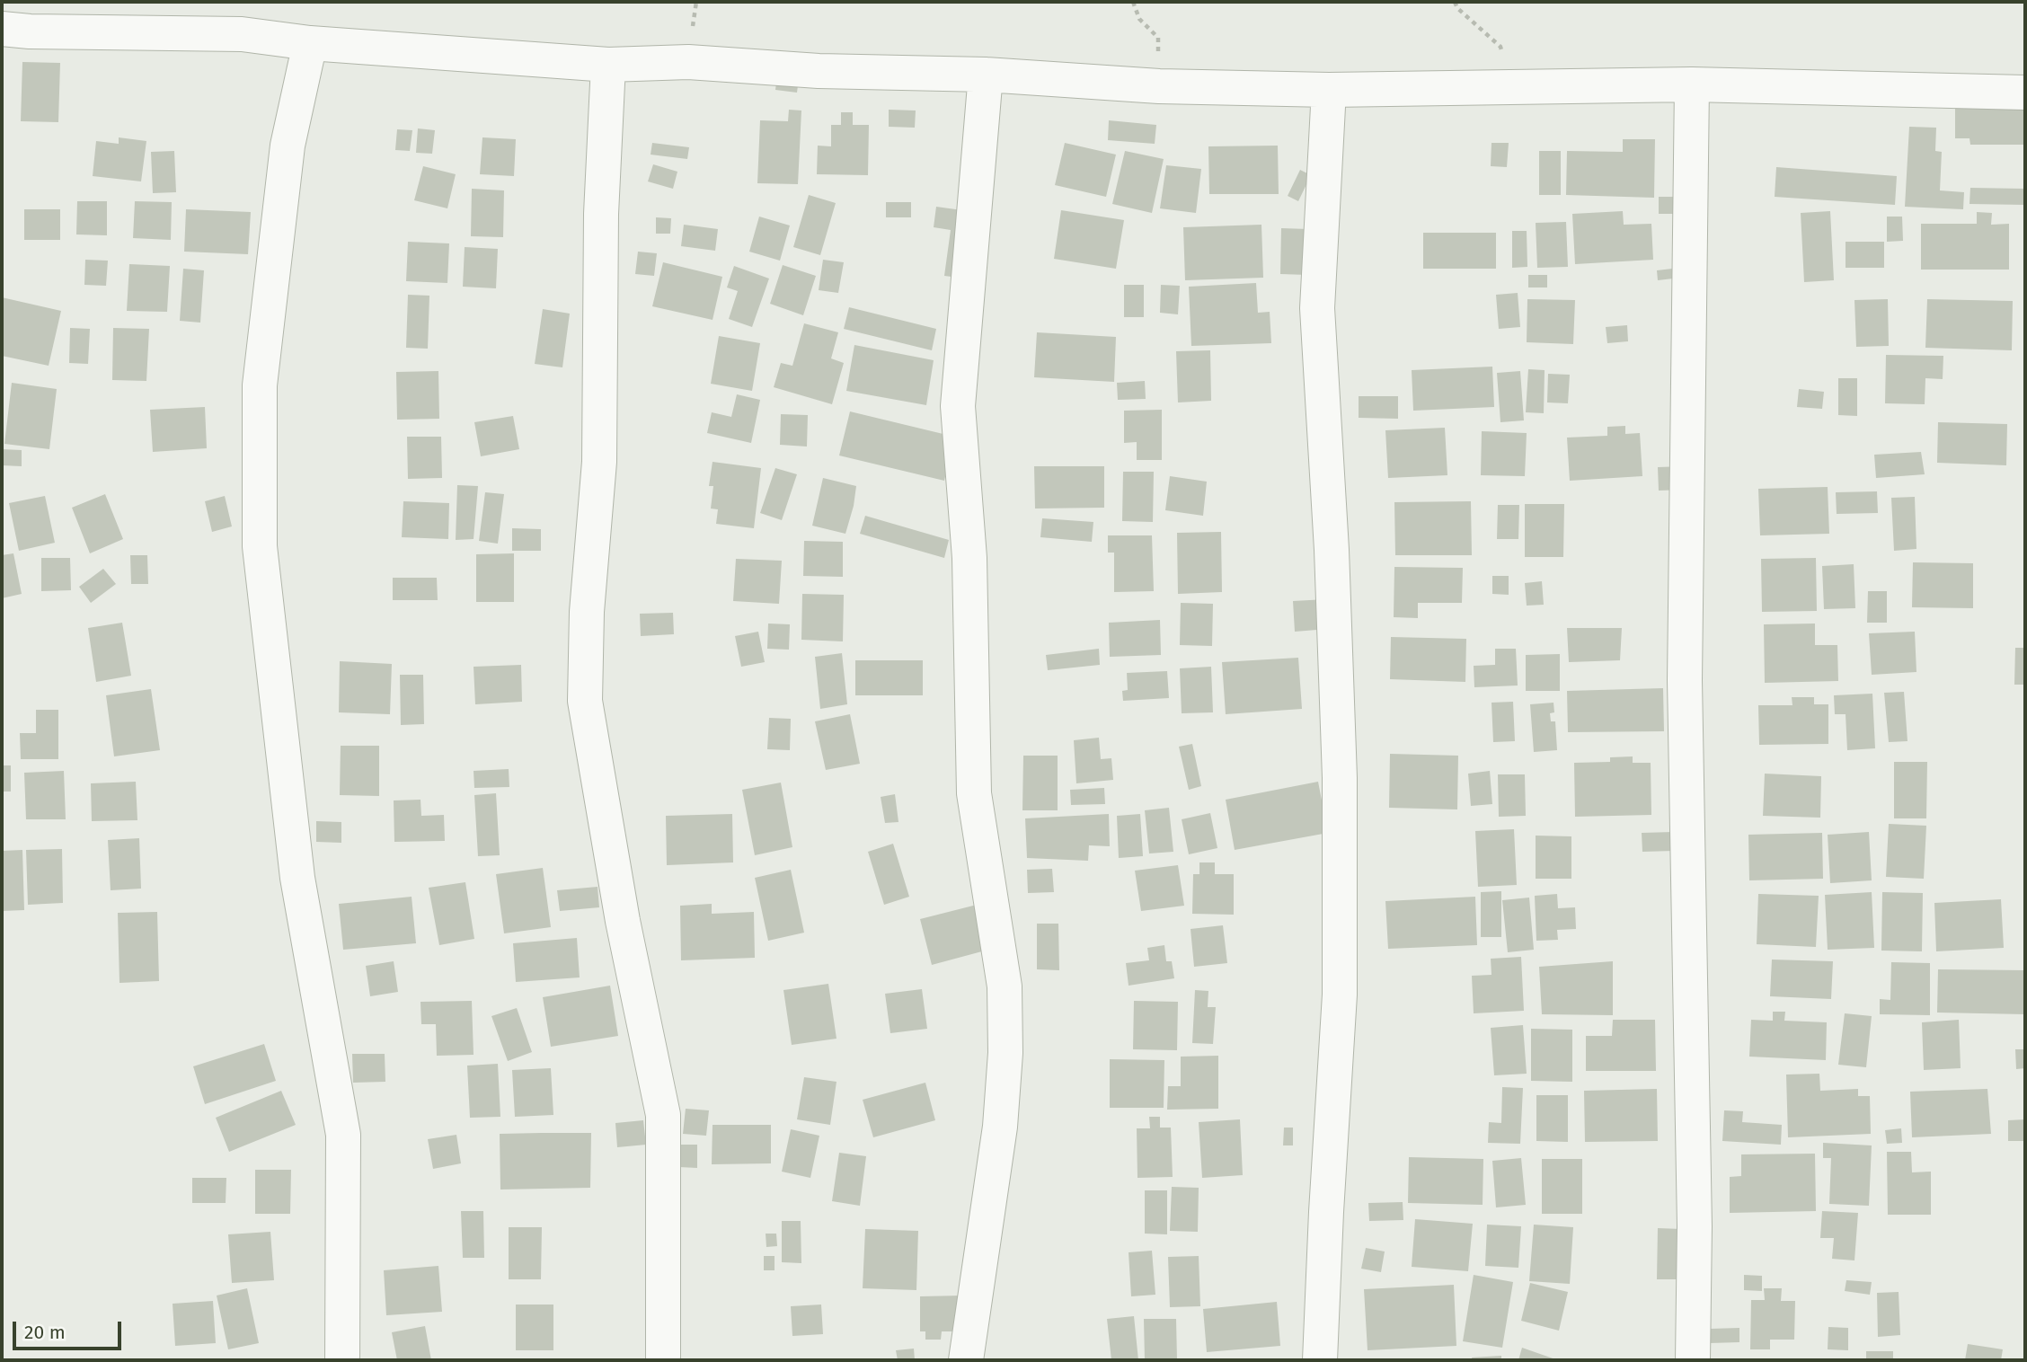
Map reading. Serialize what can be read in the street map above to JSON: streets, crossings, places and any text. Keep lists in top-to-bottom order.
{
  "scale_bar": "20 m"
}
